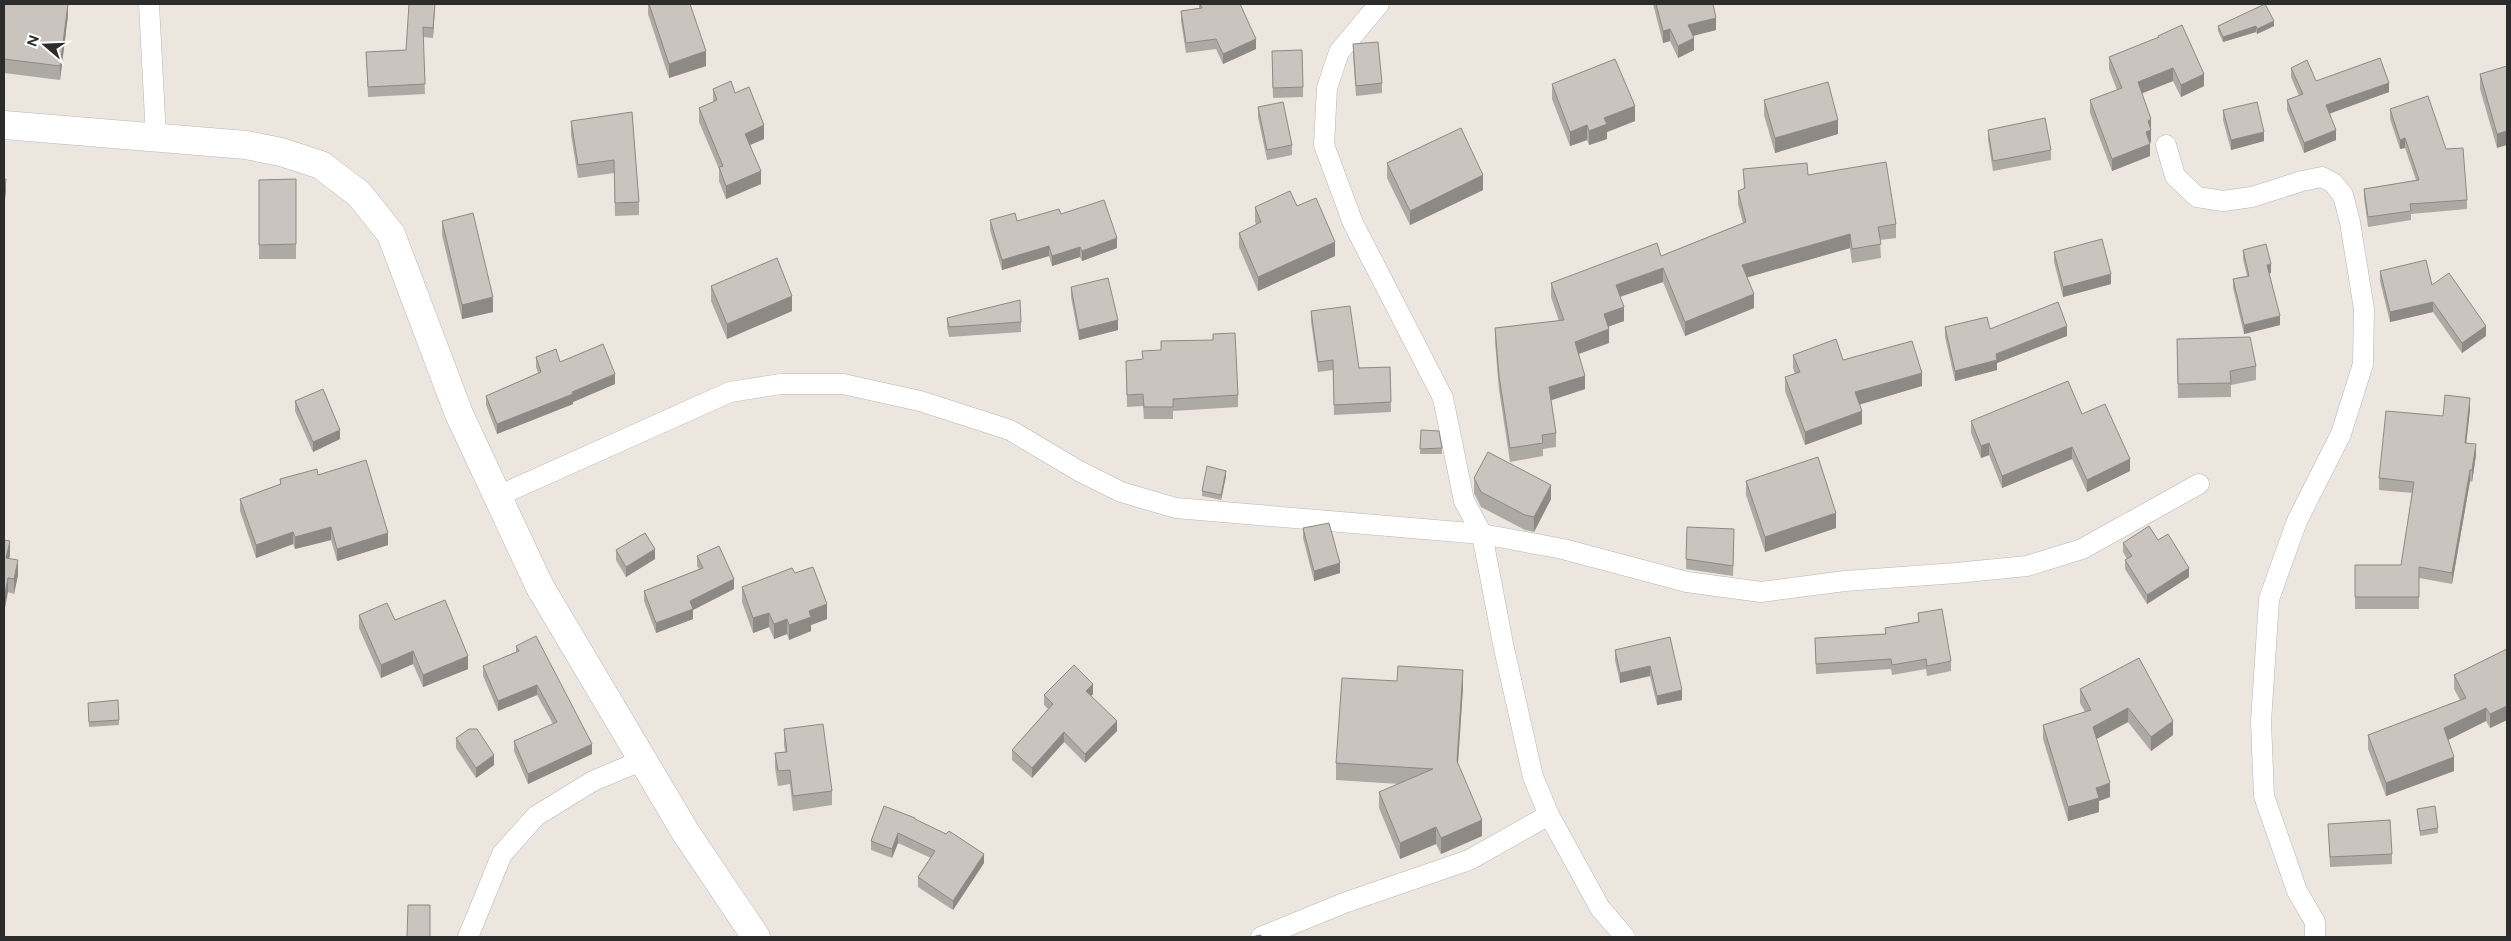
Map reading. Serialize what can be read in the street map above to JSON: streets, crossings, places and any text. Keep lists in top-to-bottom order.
{
  "north": "left"
}
